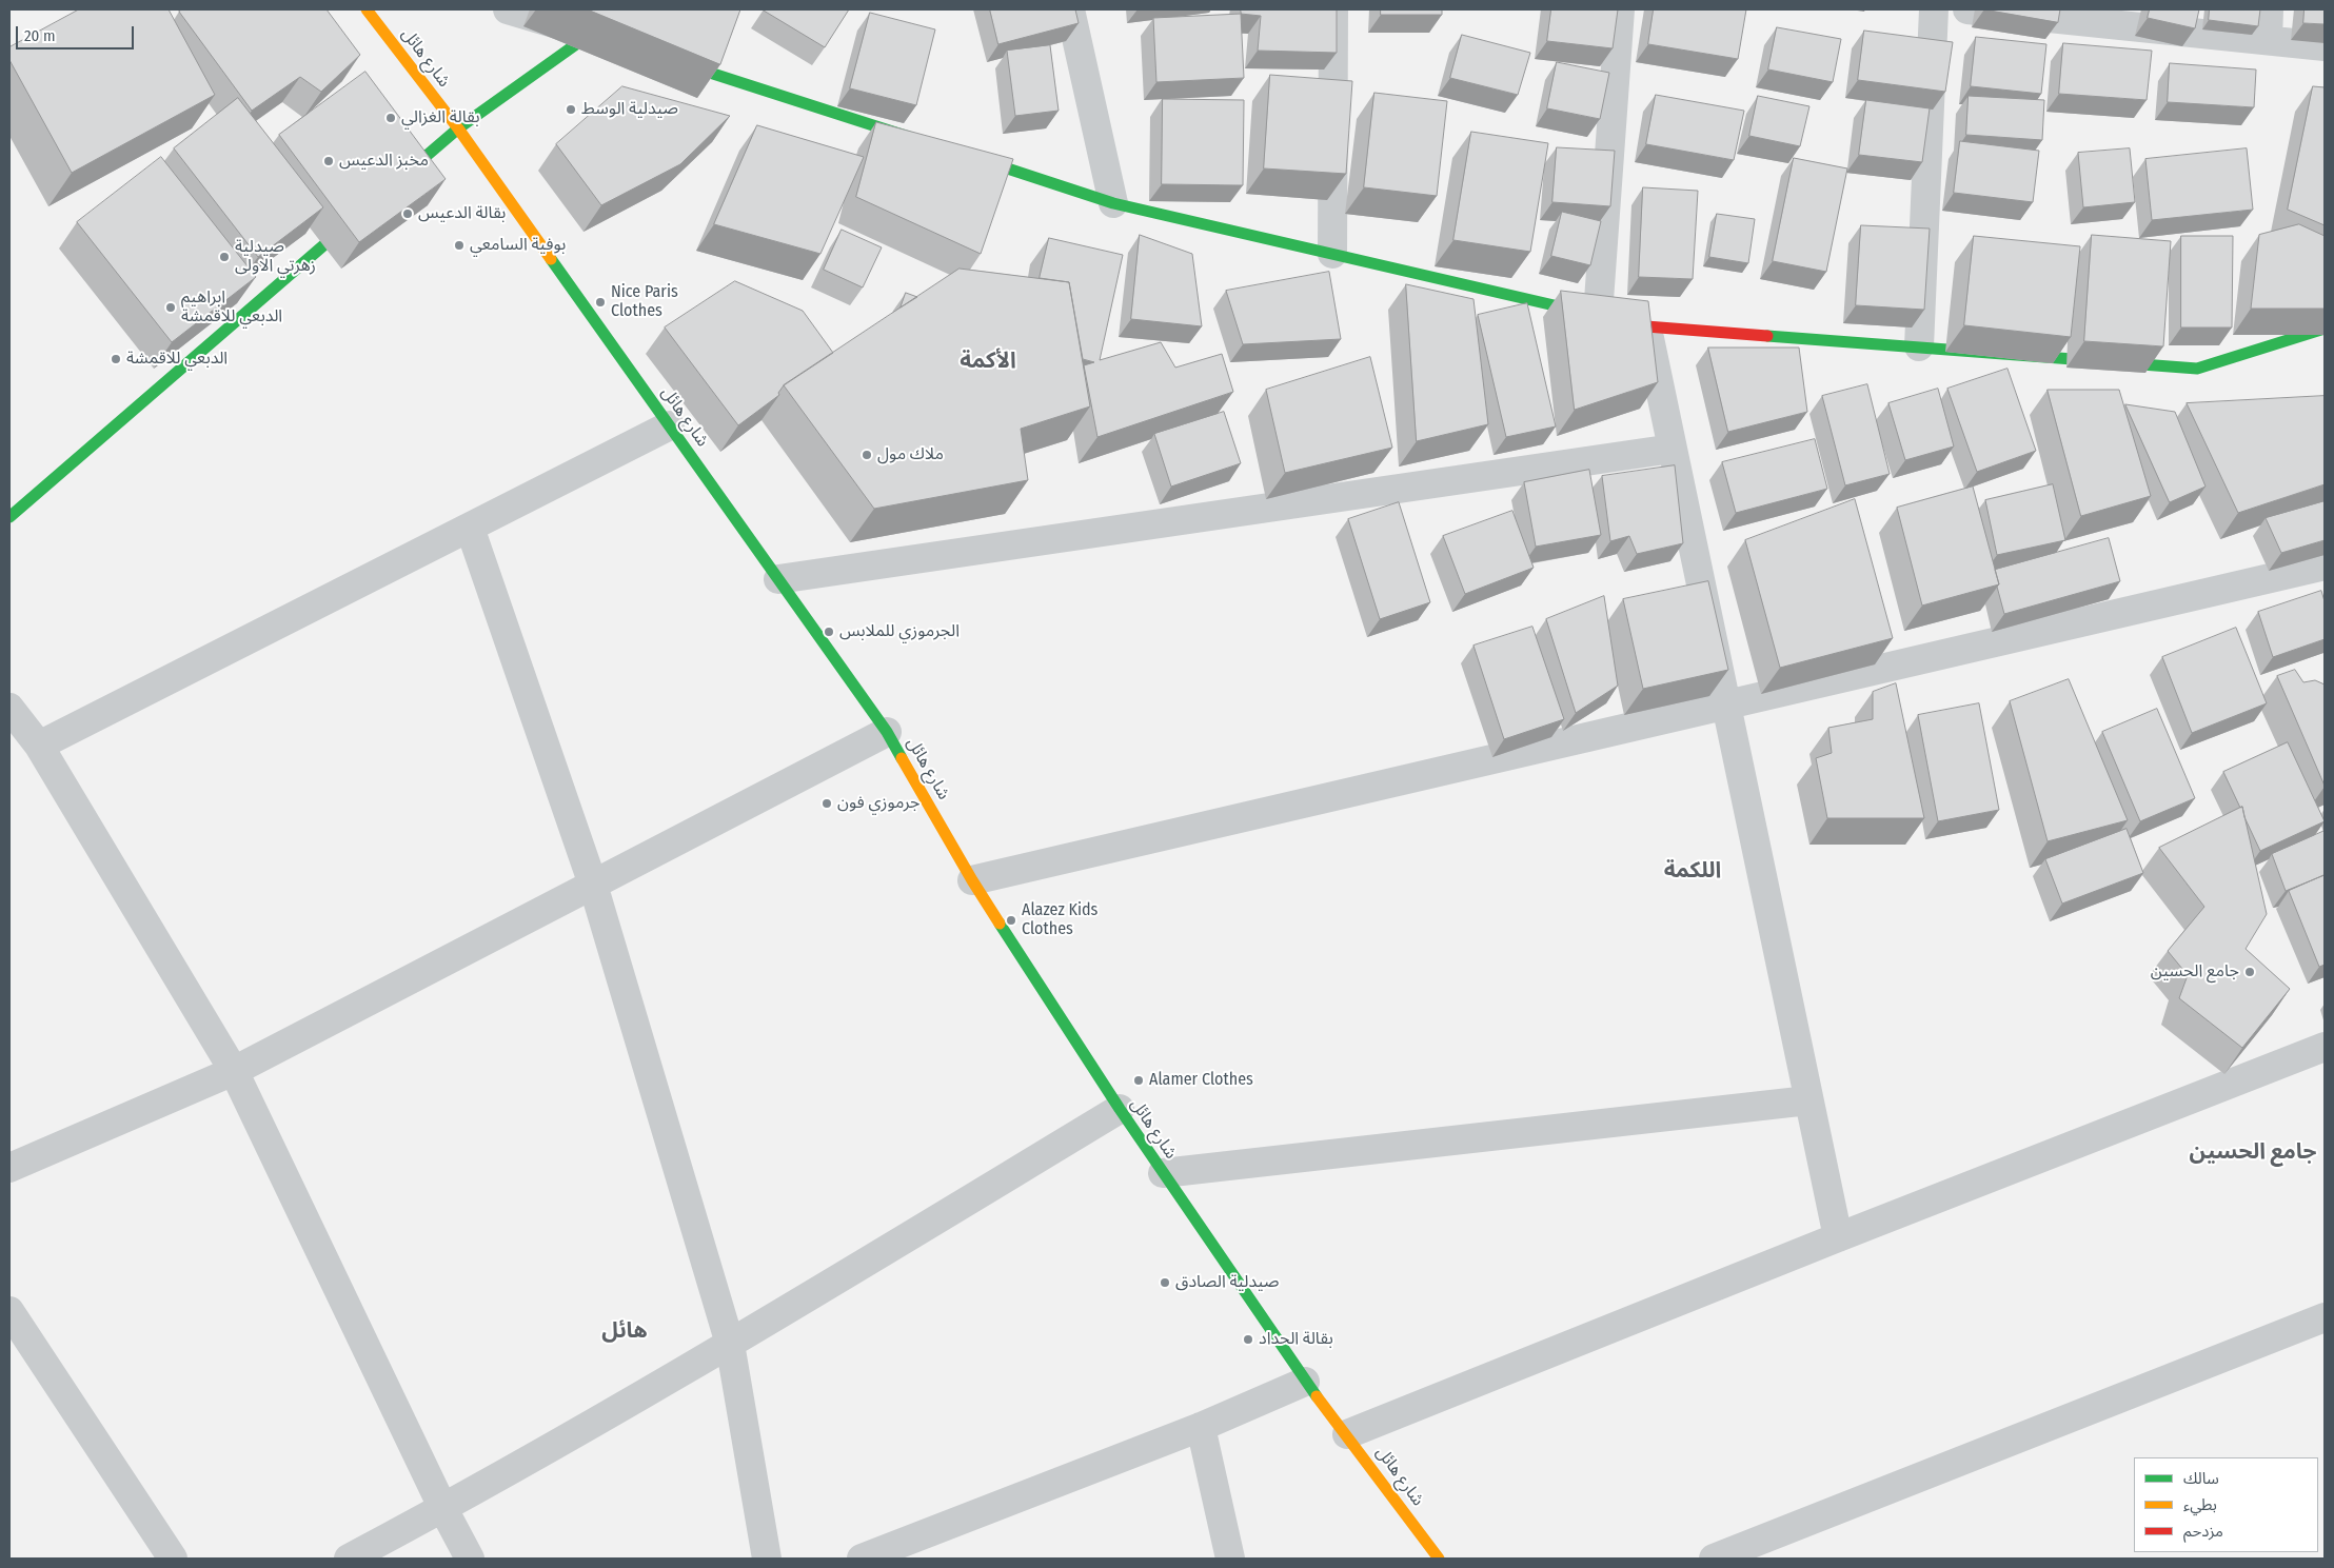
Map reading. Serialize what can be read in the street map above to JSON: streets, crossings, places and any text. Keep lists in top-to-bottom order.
{
  "streets": {
    "street": ["شارع هائل"]
  },
  "districts": [
    "الأكمة",
    "اللكمة",
    "جامع الحسين",
    "هائل"
  ],
  "places": [
    "صيدلية الوسط",
    "بقالة الغزالي",
    "مخبز الدعيس",
    "بقالة الدعيس",
    "بوفية السامعي",
    "صيدلية زهرتي الاولى",
    "Nice Paris Clothes",
    "ابراهيم الدبعي للاقمشة",
    "الدبعي للاقمشة",
    "ملاك مول",
    "الجرموزي للملابس",
    "جرموزي فون",
    "Alazez Kids Clothes",
    "جامع الحسين",
    "Alamer Clothes",
    "صيدلية الصادق",
    "بقالة الحداد"
  ],
  "legend": ["سالك", "بطيء", "مزدحم"],
  "scale_bar": "20 m"
}
